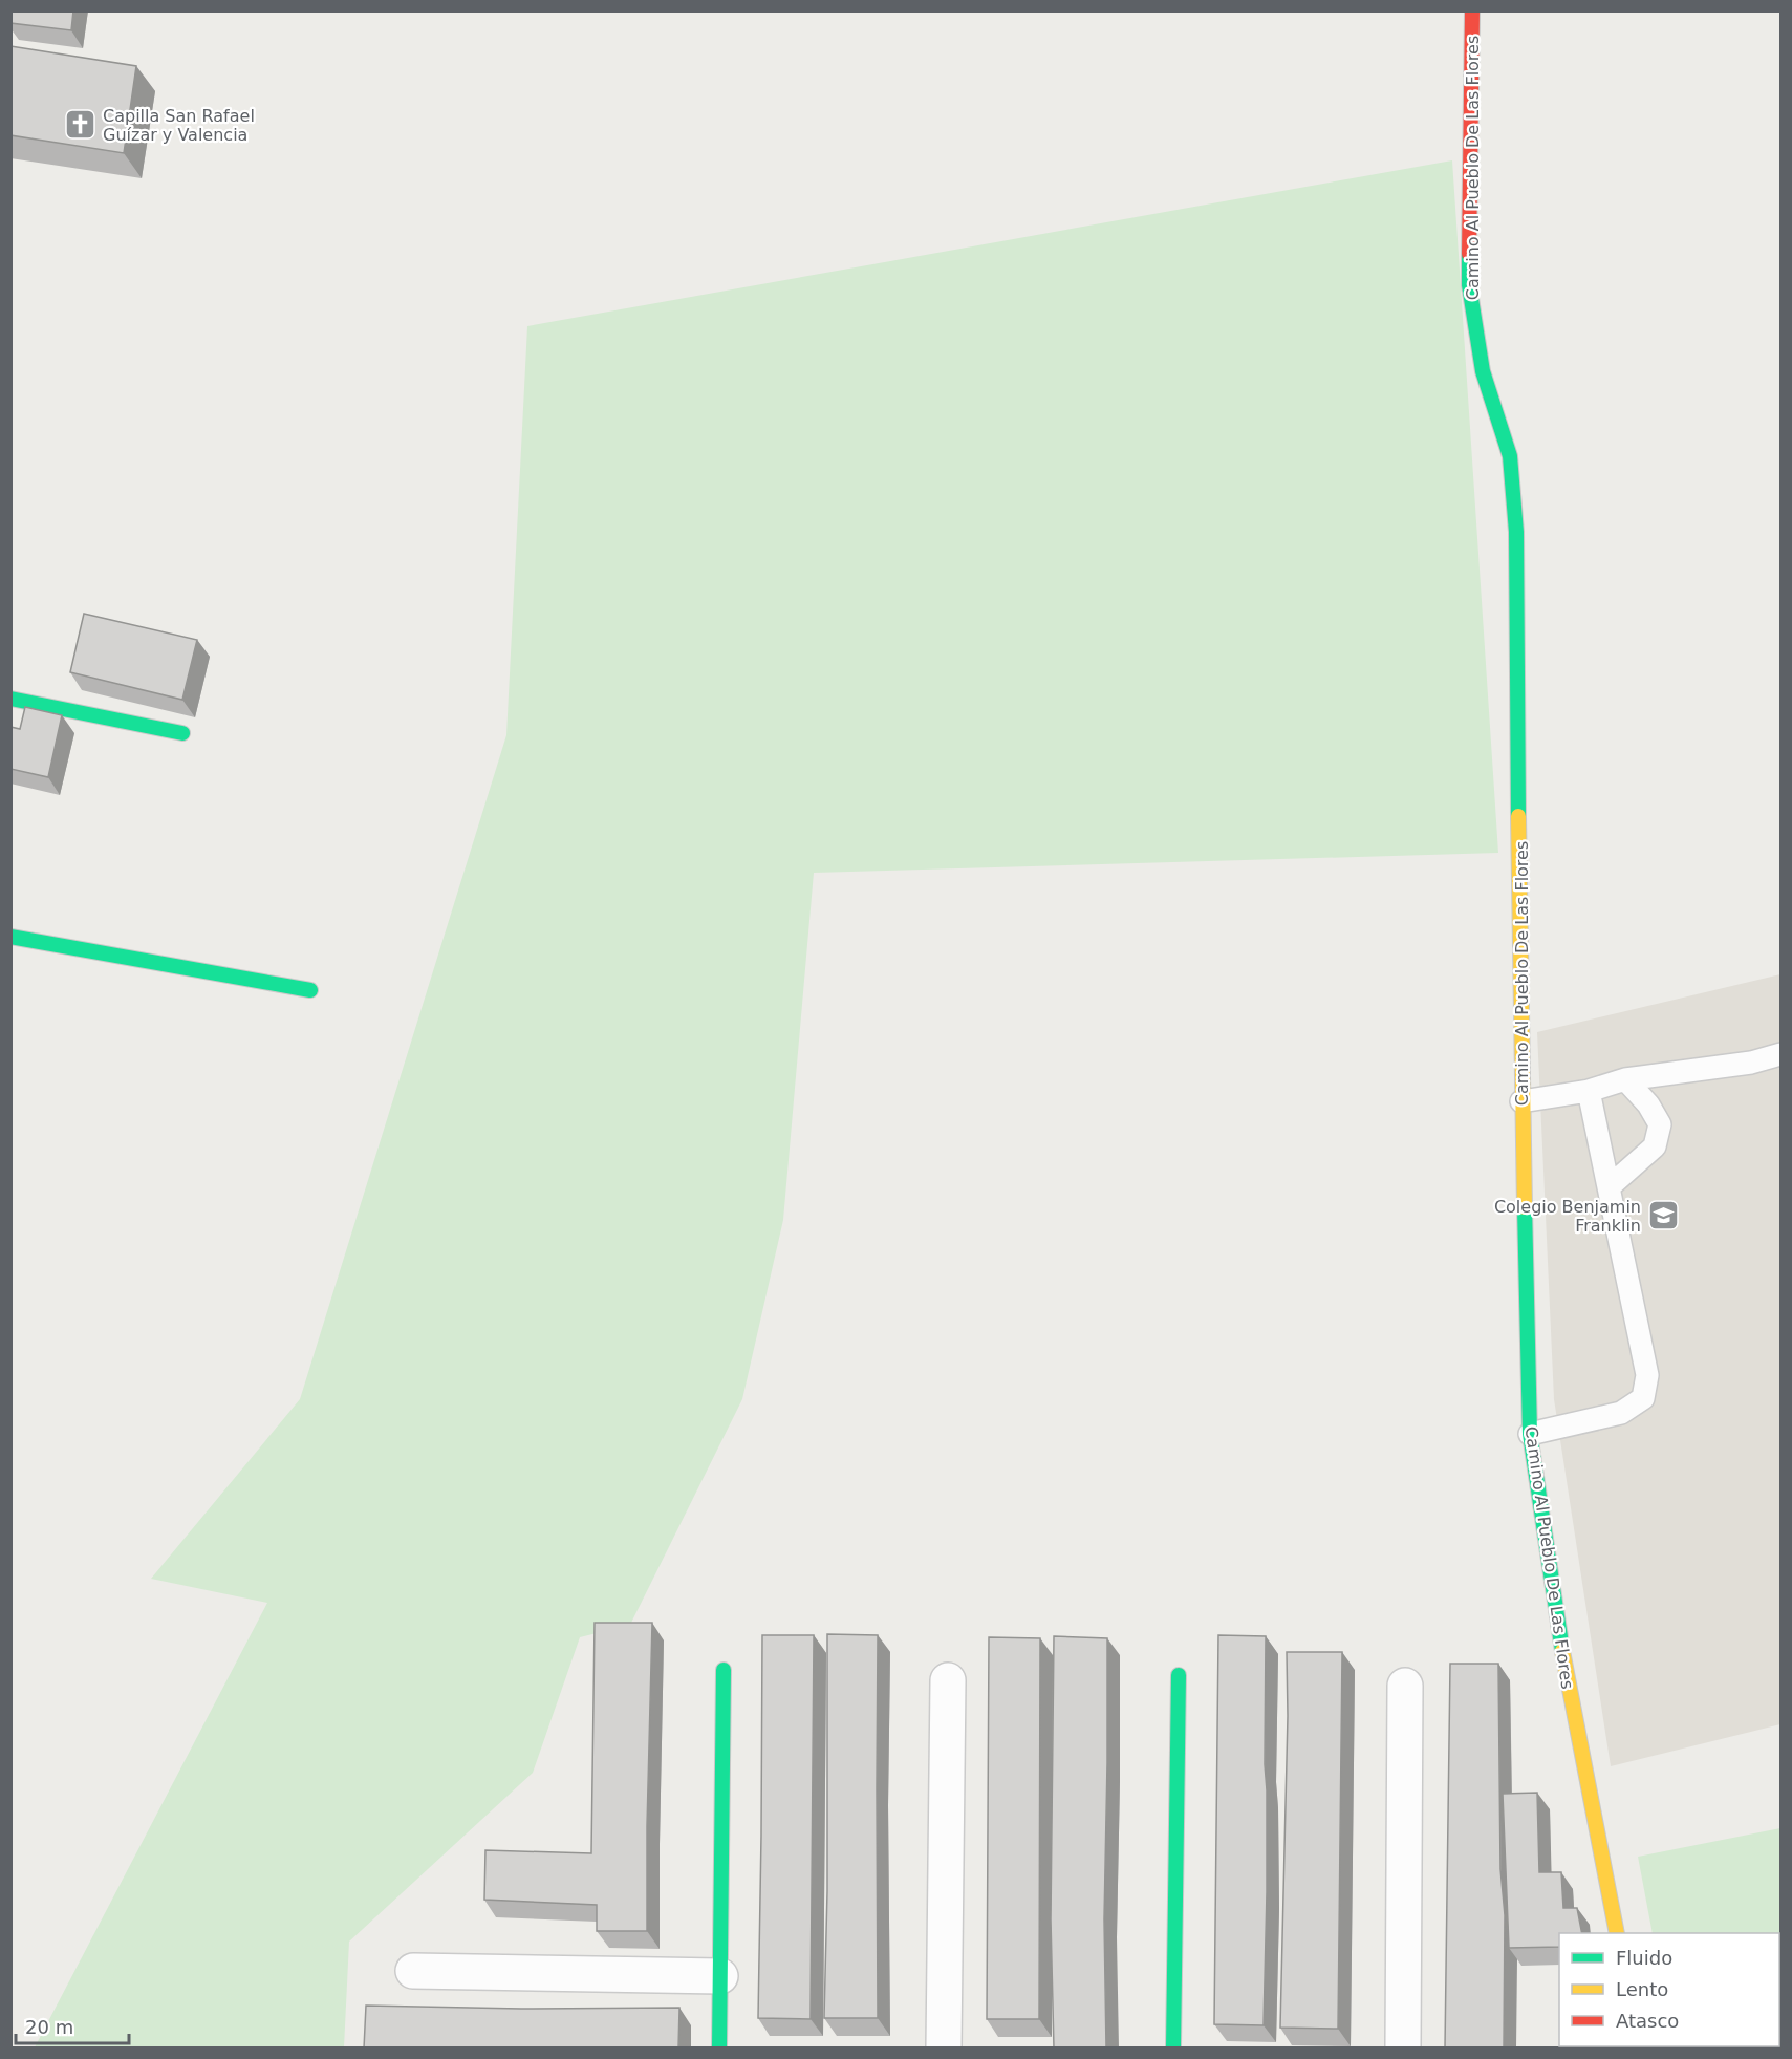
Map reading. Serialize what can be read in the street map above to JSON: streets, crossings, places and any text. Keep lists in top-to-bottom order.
{
  "streets": {
    "street": ["Camino Al Pueblo De Las Flores"]
  },
  "places": {
    "church": ["Capilla San Rafael Guízar y Valencia"],
    "school or university": ["Colegio Benjamin Franklin"]
  },
  "legend": ["Fluido", "Lento", "Atasco"],
  "scale_bar": "20 m"
}
